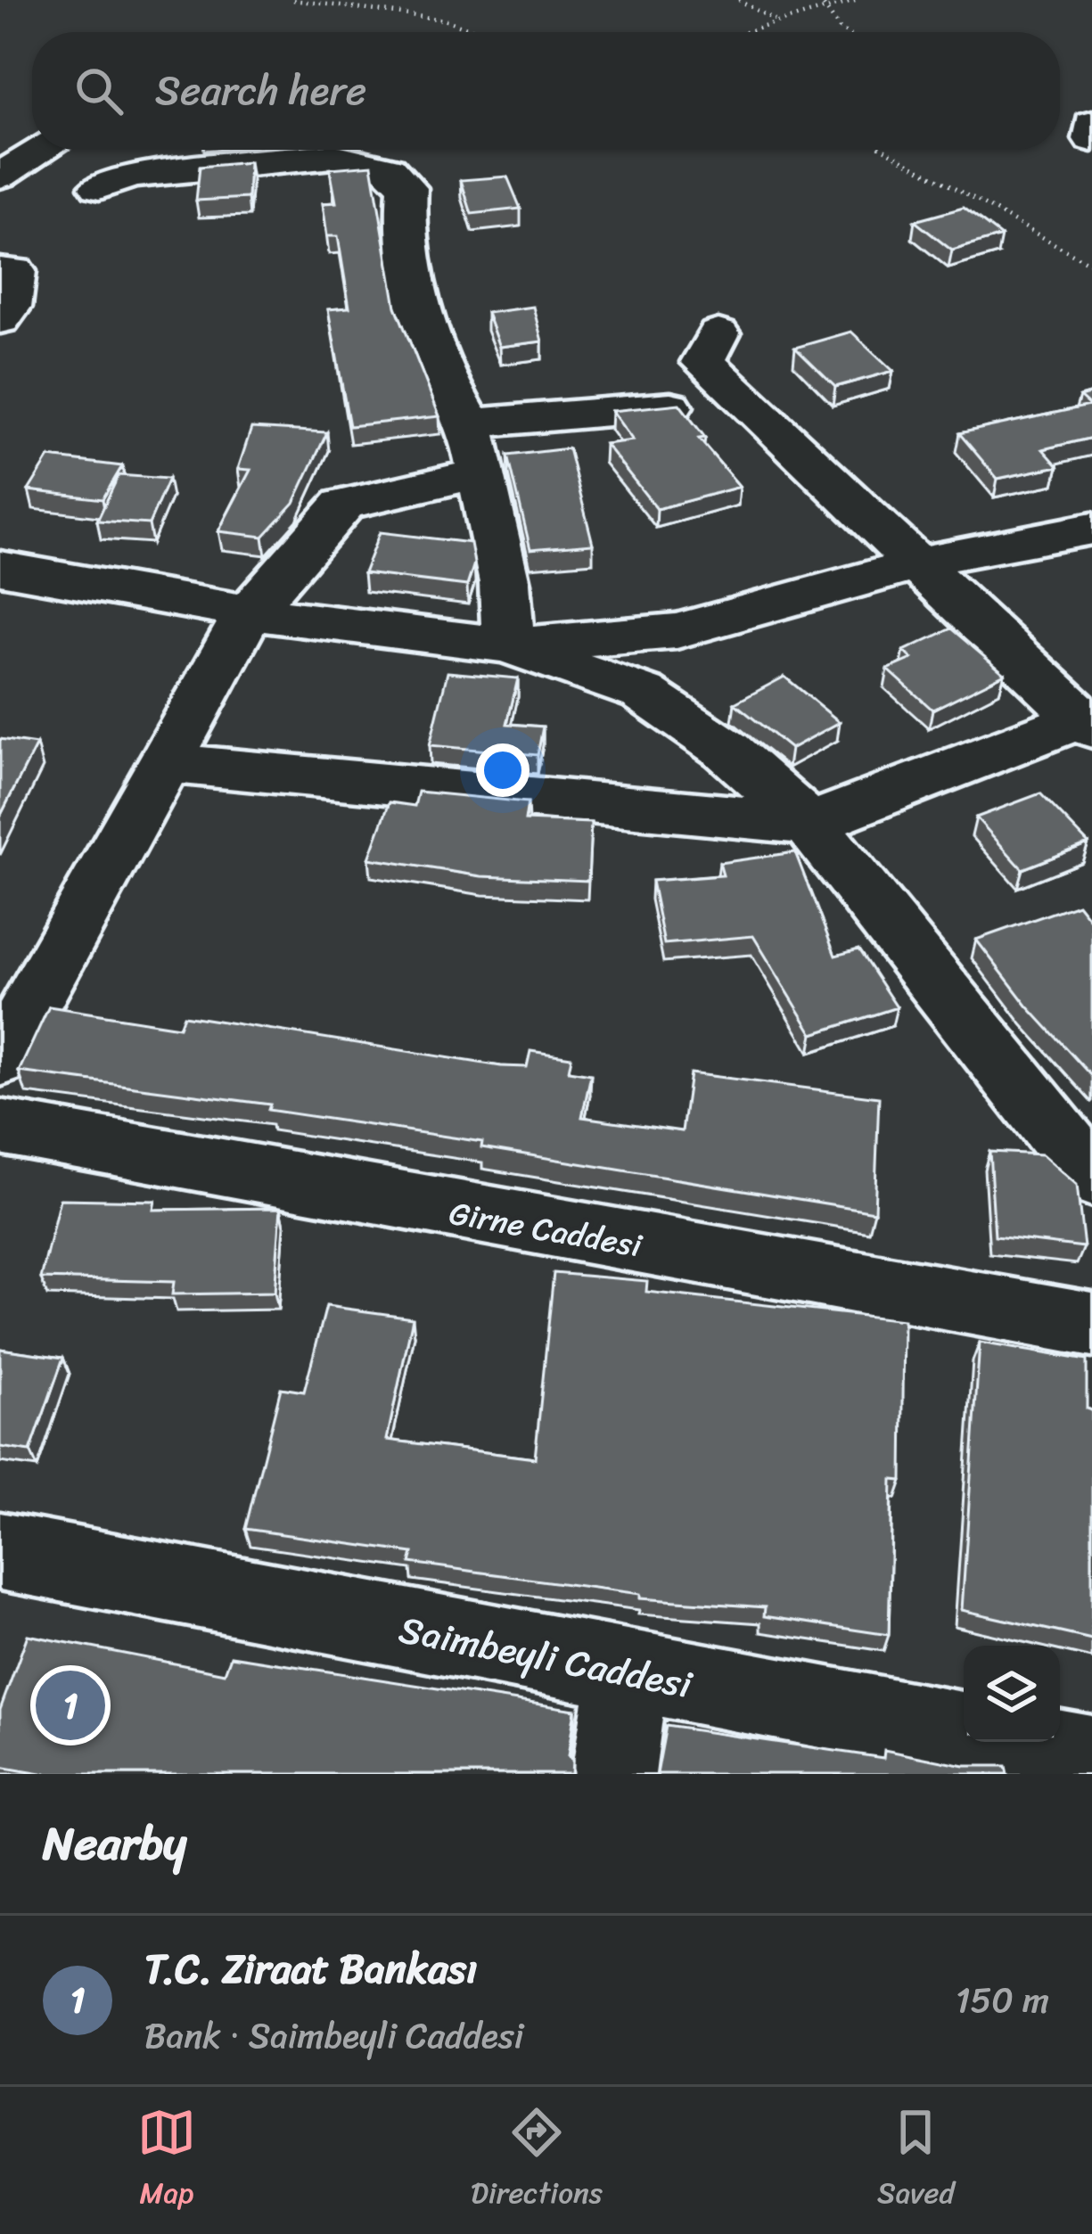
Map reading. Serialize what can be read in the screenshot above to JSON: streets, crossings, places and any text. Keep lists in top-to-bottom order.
{
  "streets": {
    "street": ["Girne Caddesi", "Saimbeyli Caddesi"]
  },
  "page": {
    "search": "Search here",
    "pins": "1",
    "heading": "Nearby",
    "list": [
      {
        "mark": "1",
        "name": "T.C. Ziraat Bankası",
        "note": "Bank · Saimbeyli Caddesi",
        "value": "150 m"
      }
    ],
    "nav": ["Map", "Directions", "Saved"]
  }
}
